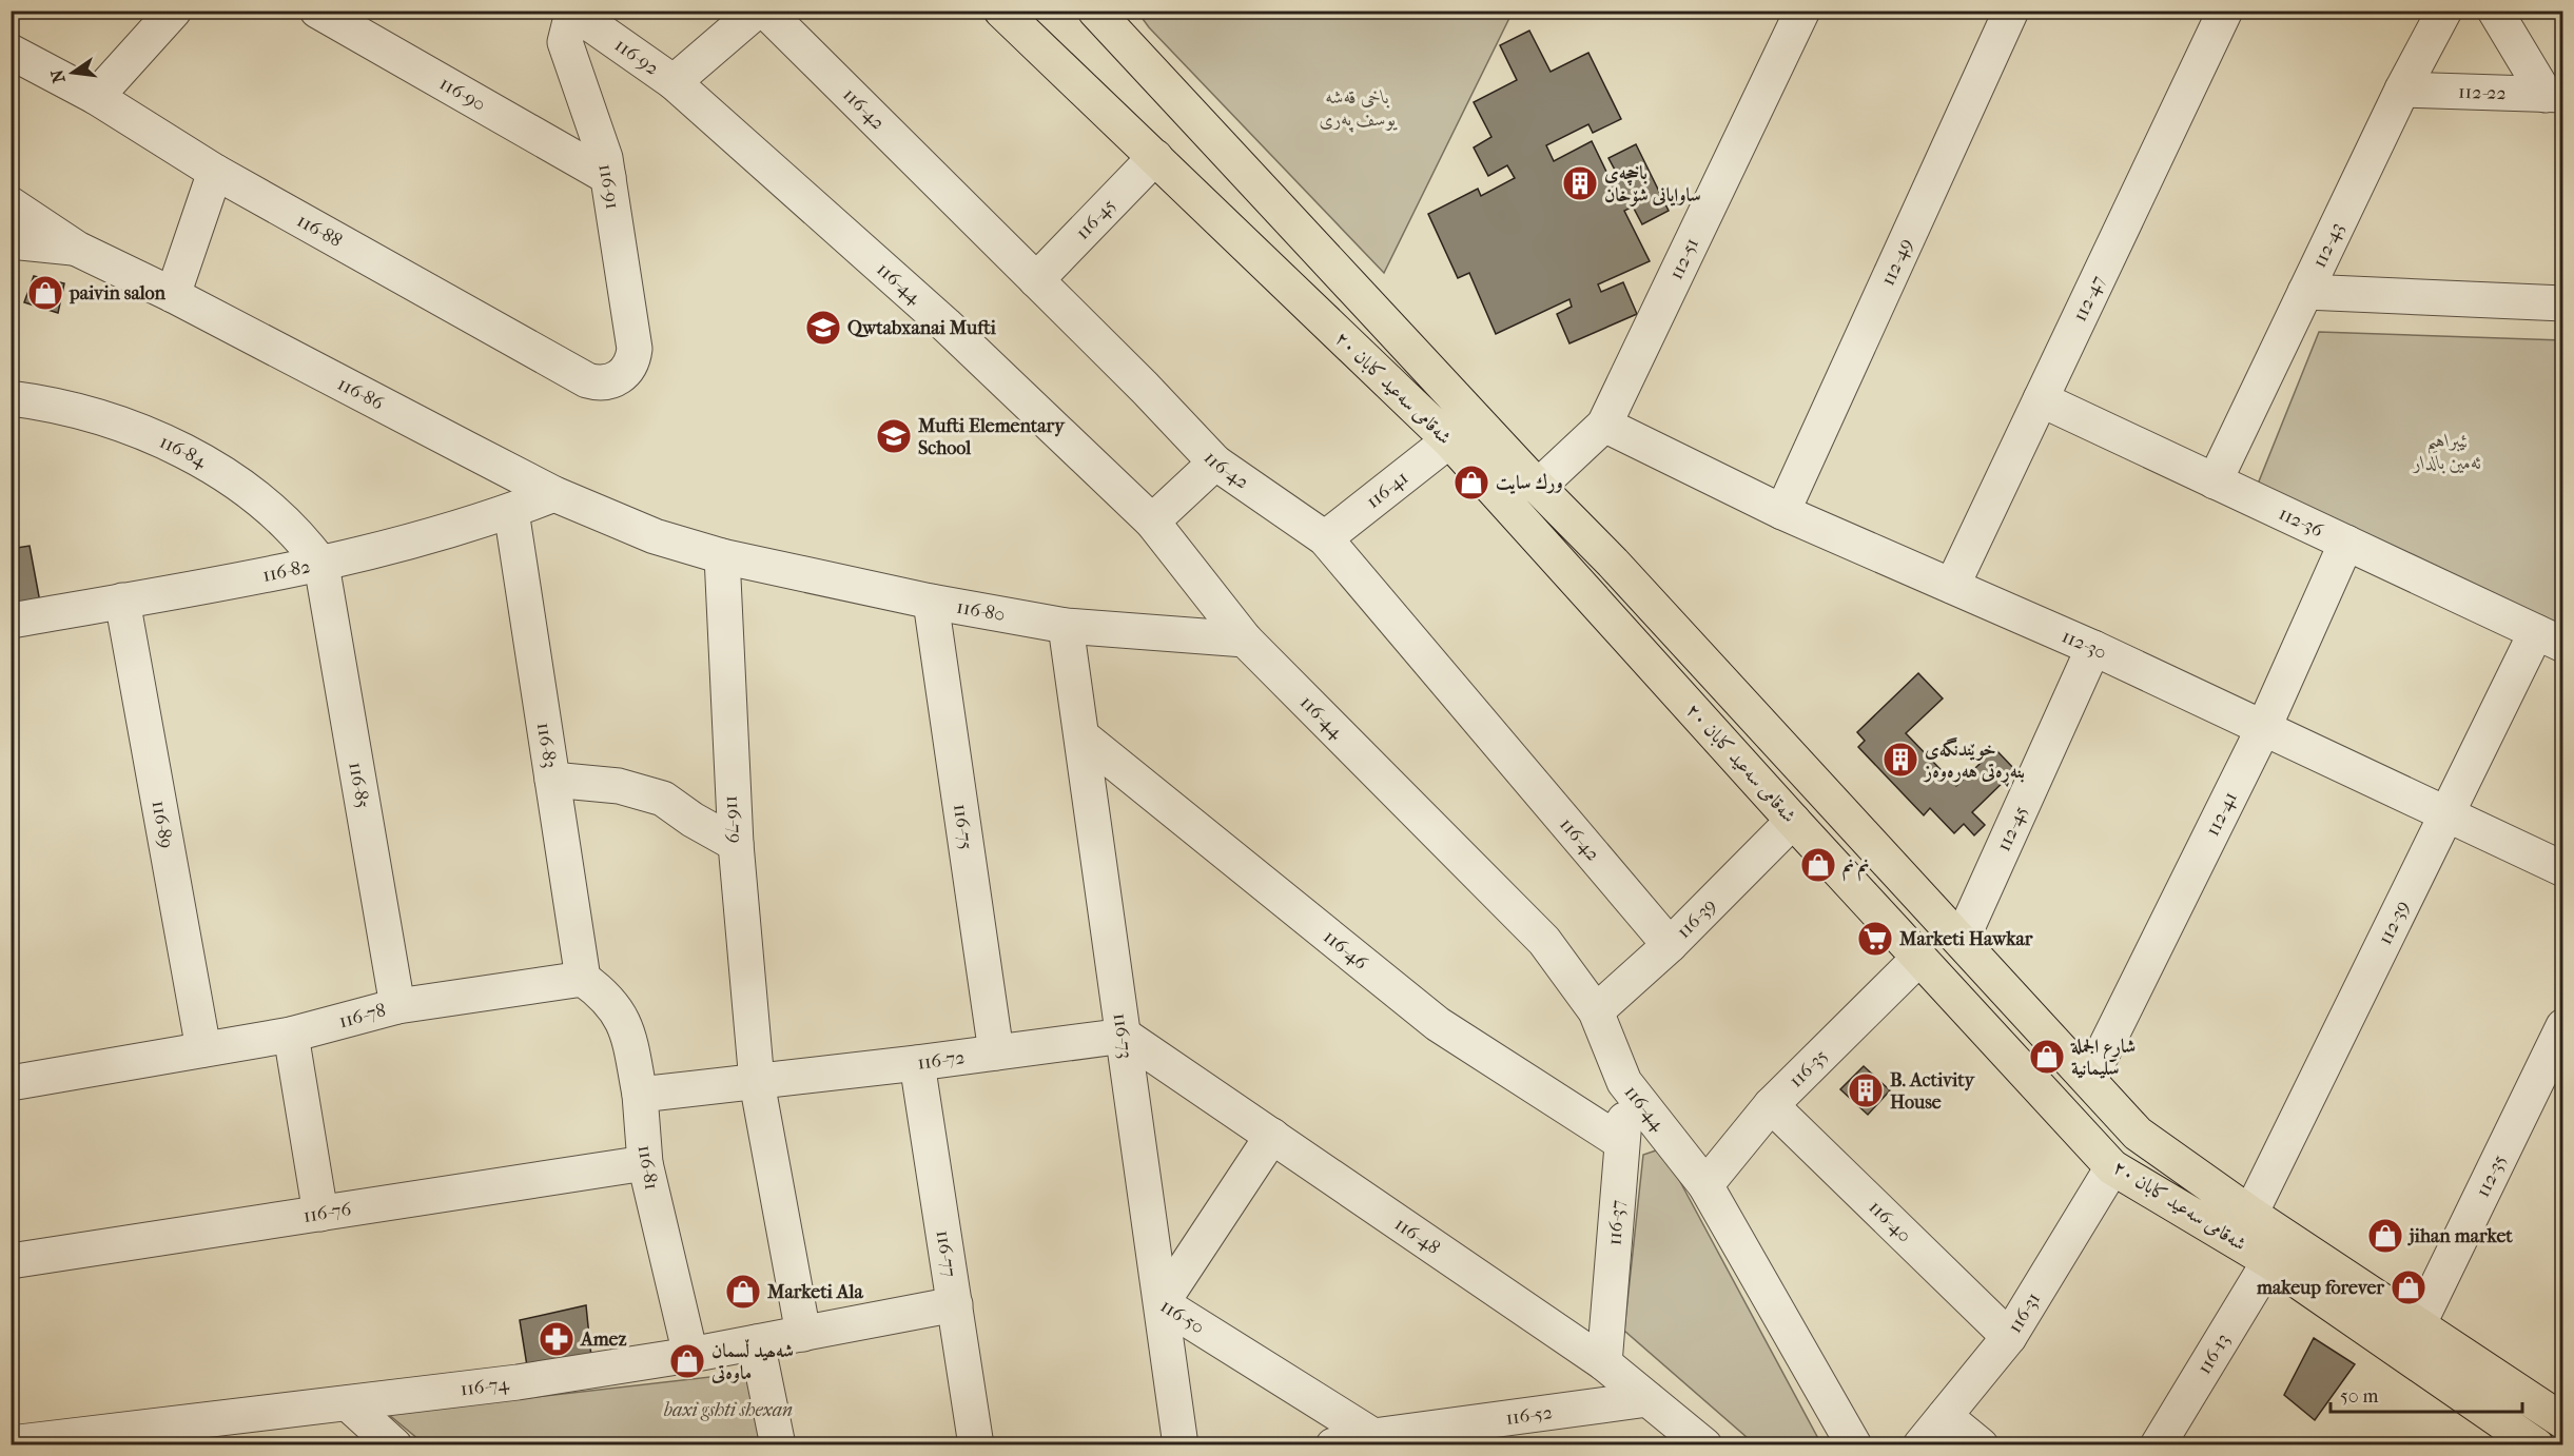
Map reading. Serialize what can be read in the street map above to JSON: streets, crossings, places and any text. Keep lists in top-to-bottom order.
{
  "streets": {
    "main road": ["شەقامی سەعید کابان ٢٠"],
    "street": [
      "116-92",
      "112-22",
      "116-90",
      "116-42",
      "116-91",
      "116-45",
      "116-88",
      "112-43",
      "112-51",
      "112-49",
      "116-44",
      "112-47",
      "116-86",
      "116-84",
      "116-41",
      "112-36",
      "116-82",
      "116-80",
      "112-30",
      "116-83",
      "116-85",
      "112-41",
      "116-79",
      "116-89",
      "116-75",
      "112-45",
      "116-39",
      "112-39",
      "116-46",
      "116-78",
      "116-73",
      "116-72",
      "116-35",
      "116-81",
      "112-35",
      "116-76",
      "116-40",
      "116-37",
      "116-48",
      "116-77",
      "116-31",
      "116-50",
      "116-13",
      "116-74",
      "116-52"
    ]
  },
  "crossings": [
    ["116-92", "116-91"],
    ["116-92", "116-44"],
    ["112-22", "112-43"],
    ["116-90", "116-91"],
    ["116-42", "116-45"],
    ["116-42", "116-41"],
    ["116-42", "116-39"],
    ["116-91", "116-88"],
    ["116-45", "شەقامی سەعید کابان ٢٠"],
    ["112-43", "112-36"],
    ["112-51", "شەقامی سەعید کابان ٢٠"],
    ["112-51", "112-30"],
    ["112-49", "112-30"],
    ["116-44", "116-80"],
    ["116-44", "116-39"],
    ["116-44", "116-35"],
    ["116-44", "116-37"],
    ["112-47", "112-36"],
    ["112-47", "112-30"],
    ["شەقامی سەعید کابان ٢٠", "116-41"],
    ["شەقامی سەعید کابان ٢٠", "112-41"],
    ["شەقامی سەعید کابان ٢٠", "112-45"],
    ["شەقامی سەعید کابان ٢٠", "116-39"],
    ["شەقامی سەعید کابان ٢٠", "112-39"],
    ["شەقامی سەعید کابان ٢٠", "116-35"],
    ["شەقامی سەعید کابان ٢٠", "112-35"],
    ["شەقامی سەعید کابان ٢٠", "116-31"],
    ["شەقامی سەعید کابان ٢٠", "116-13"],
    ["116-86", "116-82"],
    ["116-86", "116-80"],
    ["116-86", "116-79"],
    ["116-84", "116-82"],
    ["116-84", "116-85"],
    ["112-36", "112-41"],
    ["112-36", "112-39"],
    ["116-82", "116-83"],
    ["116-82", "116-85"],
    ["116-82", "116-89"],
    ["116-80", "116-79"],
    ["116-80", "116-75"],
    ["116-80", "116-73"],
    ["112-30", "112-41"],
    ["112-30", "112-45"],
    ["112-30", "112-39"],
    ["116-83", "116-78"],
    ["116-85", "116-78"],
    ["116-79", "116-72"],
    ["116-79", "116-74"],
    ["116-89", "116-78"],
    ["116-75", "116-72"],
    ["116-46", "116-73"],
    ["116-46", "116-37"],
    ["116-73", "116-72"],
    ["116-73", "116-48"],
    ["116-73", "116-50"],
    ["116-72", "116-48"],
    ["116-72", "116-77"],
    ["116-35", "116-40"],
    ["116-81", "116-76"],
    ["116-81", "116-74"],
    ["116-40", "116-31"],
    ["116-37", "116-48"],
    ["116-48", "116-50"],
    ["116-48", "116-52"],
    ["116-77", "116-74"],
    ["116-50", "116-52"]
  ],
  "parks": ["باخی قەشە یوسف پەری", "ئیبراهیم ئەمین بالدار", "baxi gshti shexan"],
  "places": {
    "building": ["باخچەی ساوایانی شۆخان", "خوێندنگەی بنەڕەتی هەرەوەز", "B. Activity House"],
    "shop": [
      "paivin salon",
      "ورك سايت",
      "نم نم",
      "شارع الجملة سليمانية",
      "jihan market",
      "makeup forever",
      "Marketi Ala",
      "شەھید ڵسمان ماوەتی"
    ],
    "school or university": ["Qwtabxanai Mufti", "Mufti Elementary School"],
    "supermarket": ["Marketi Hawkar"],
    "pharmacy": ["Amez"]
  },
  "scale_bar": "50 m",
  "north": "left"
}
